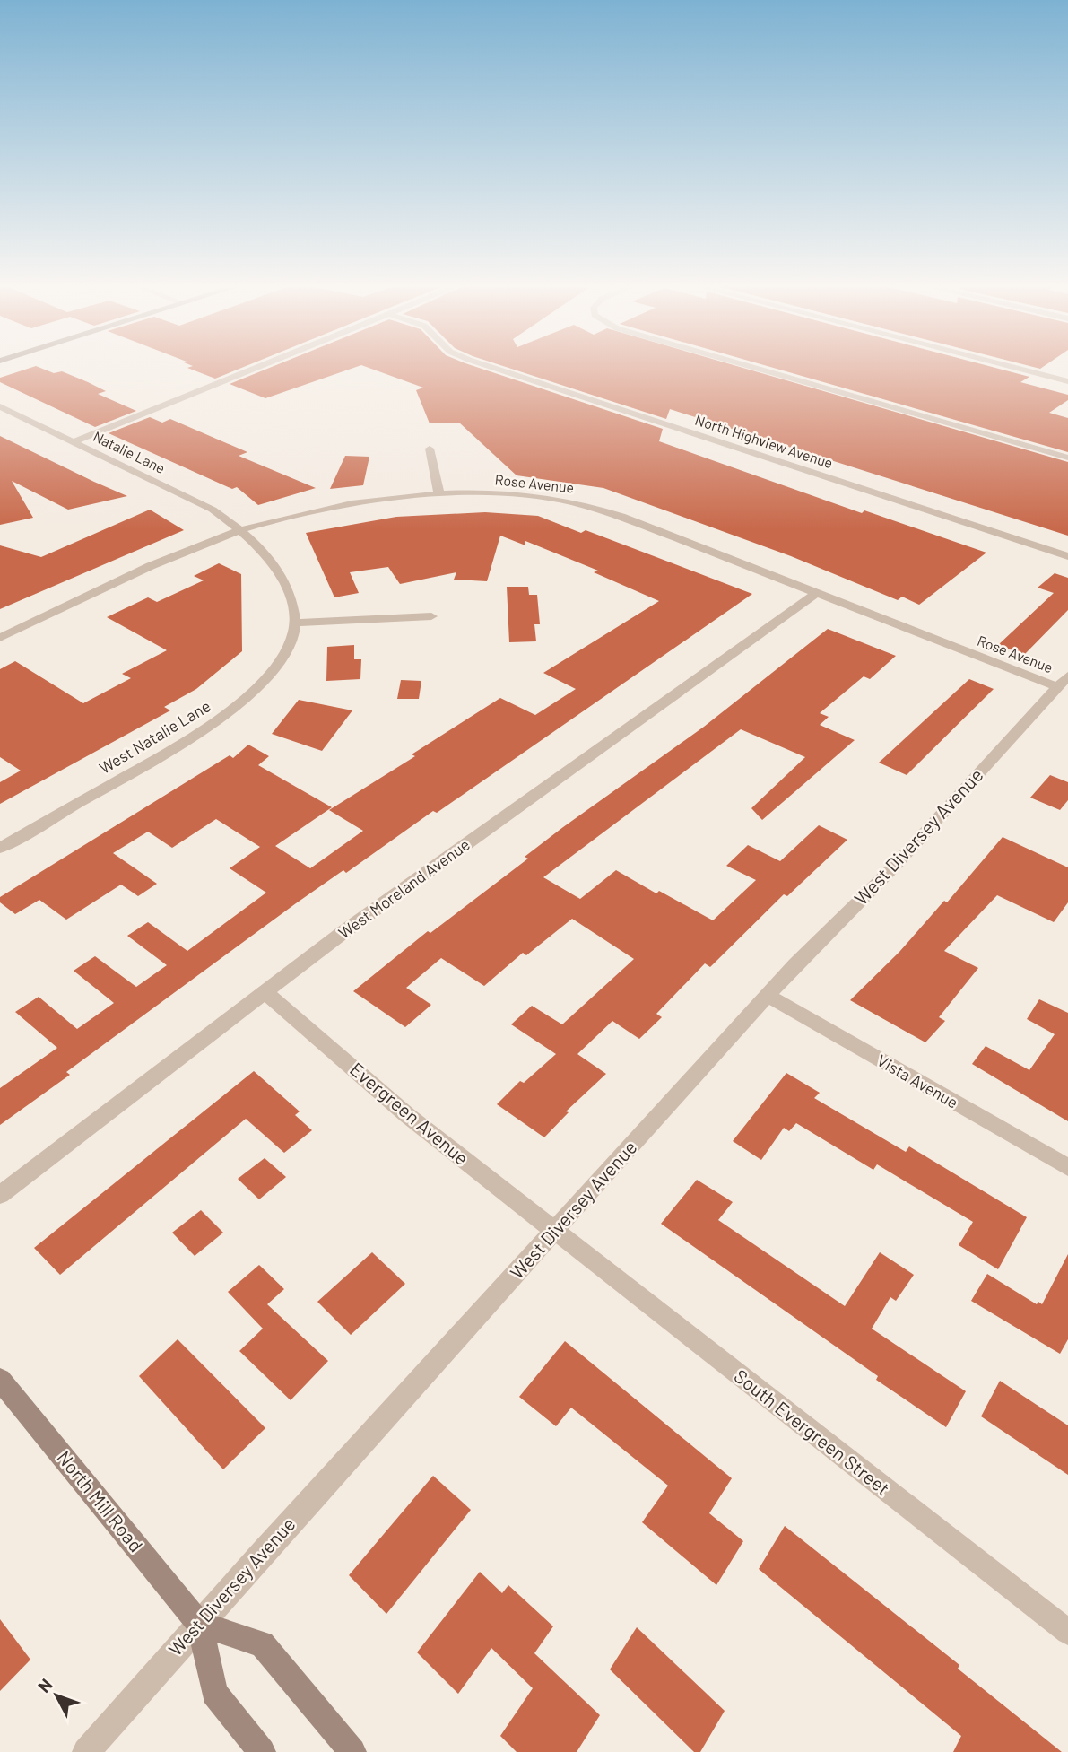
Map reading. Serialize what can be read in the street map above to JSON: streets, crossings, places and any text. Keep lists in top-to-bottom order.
{
  "streets": {
    "main road": ["North Mill Road"],
    "street": [
      "North Highview Avenue",
      "Natalie Lane",
      "Rose Avenue",
      "West Natalie Lane",
      "West Diversey Avenue",
      "West Moreland Avenue",
      "Vista Avenue",
      "Evergreen Avenue",
      "South Evergreen Street"
    ]
  },
  "crossings": [
    ["Natalie Lane", "Rose Avenue"],
    ["Rose Avenue", "West Diversey Avenue"],
    ["Rose Avenue", "West Moreland Avenue"],
    ["West Diversey Avenue", "Vista Avenue"],
    ["West Diversey Avenue", "Evergreen Avenue"],
    ["West Diversey Avenue", "South Evergreen Street"],
    ["West Diversey Avenue", "North Mill Road"],
    ["West Moreland Avenue", "Evergreen Avenue"],
    ["Evergreen Avenue", "South Evergreen Street"]
  ],
  "north": "top left"
}
